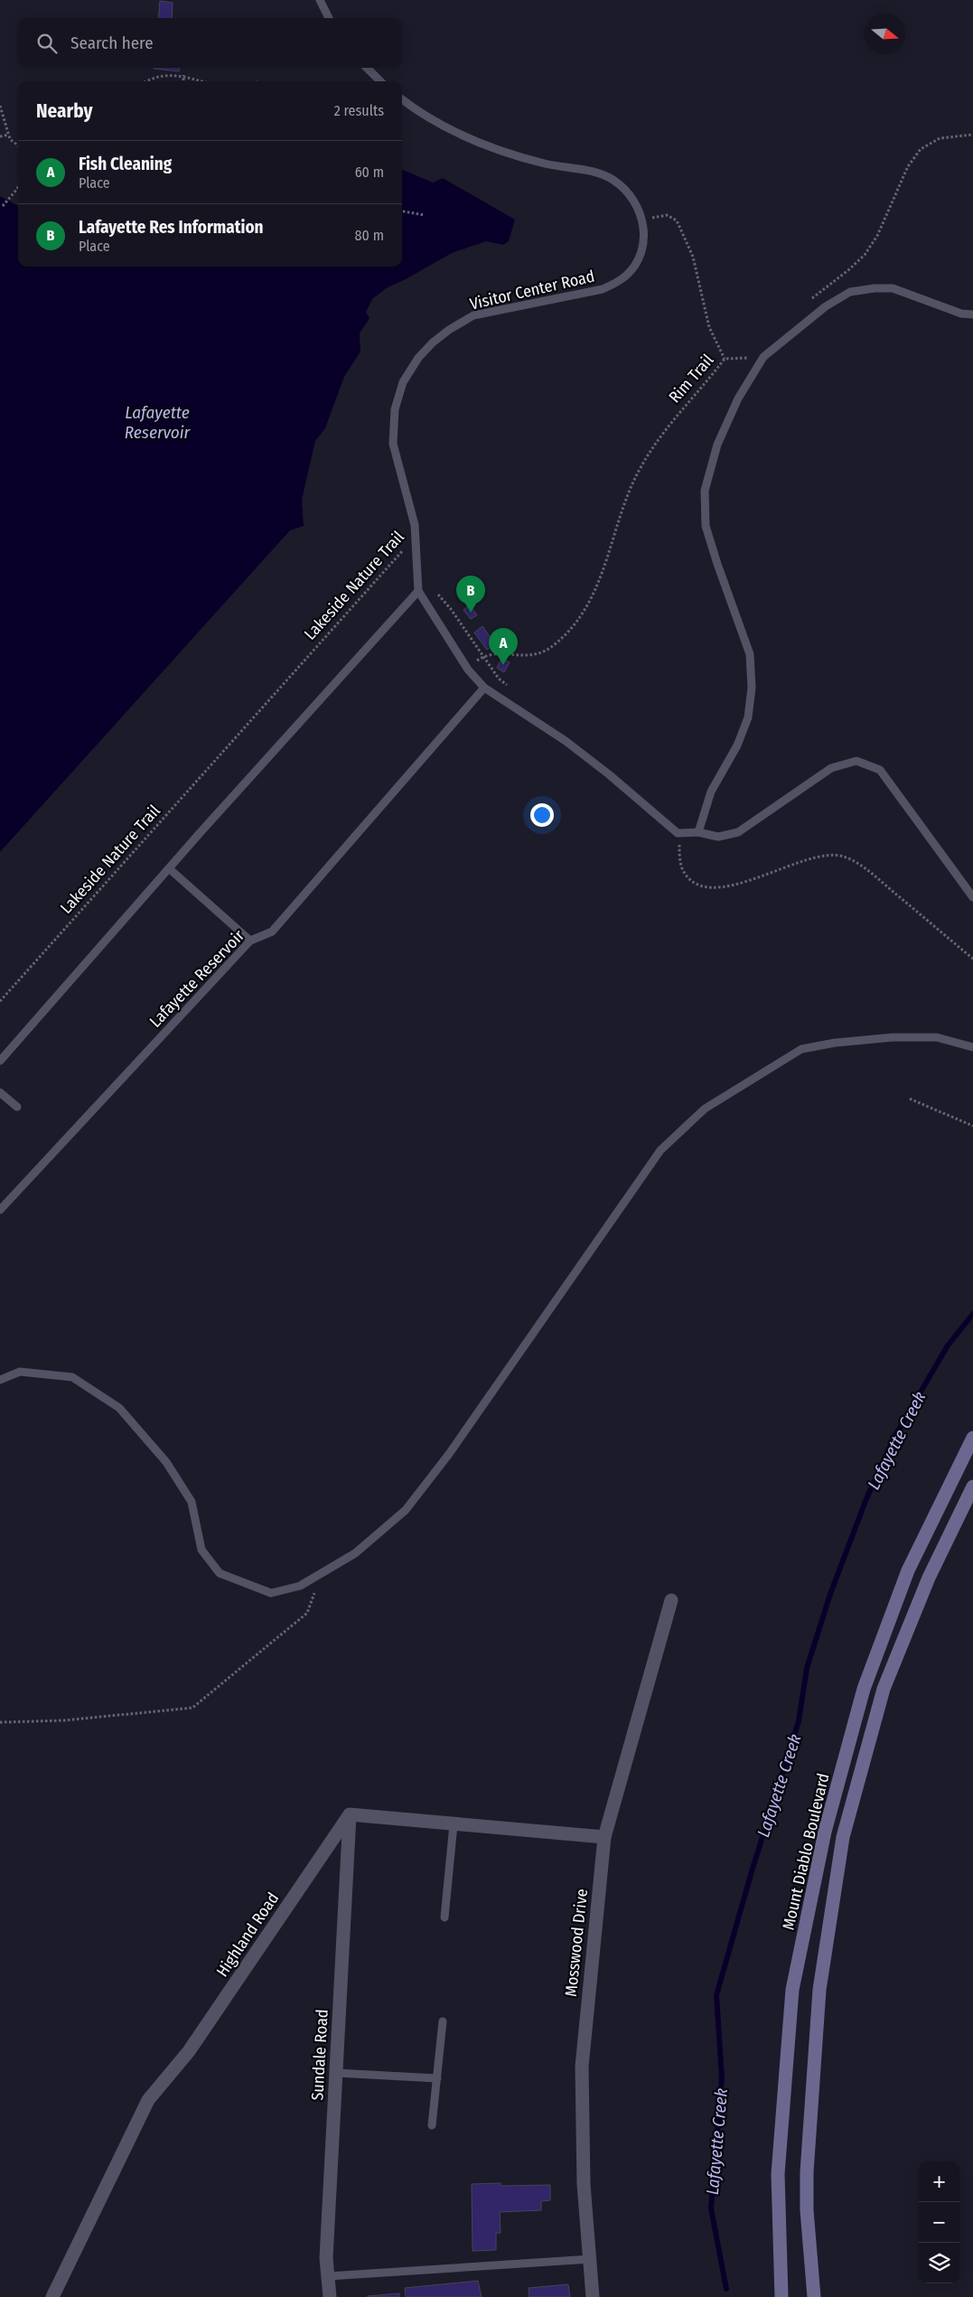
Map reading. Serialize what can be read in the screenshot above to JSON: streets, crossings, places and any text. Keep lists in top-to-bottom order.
{
  "streets": {
    "main road": ["Mount Diablo Boulevard"],
    "street": ["Highland Road", "Mosswood Drive", "Sundale Road"],
    "lane": ["Visitor Center Road", "Lafayette Reservoir"],
    "path": ["Rim Trail", "Lakeside Nature Trail"]
  },
  "crossings": [
    ["Visitor Center Road", "Lakeside Nature Trail"],
    ["Visitor Center Road", "Lafayette Reservoir"],
    ["Highland Road", "Sundale Road"]
  ],
  "water": ["Lafayette Reservoir", "Lafayette Creek"],
  "north": "right",
  "page": {
    "search": "Search here",
    "heading": ["Nearby", "2 results"],
    "list": [
      {
        "mark": "A",
        "name": "Fish Cleaning",
        "note": "Place",
        "value": "60 m"
      },
      {
        "mark": "B",
        "name": "Lafayette Res Information",
        "note": "Place",
        "value": "80 m"
      }
    ],
    "pins": ["B", "A"],
    "map_buttons": ["+", "−"]
  }
}
